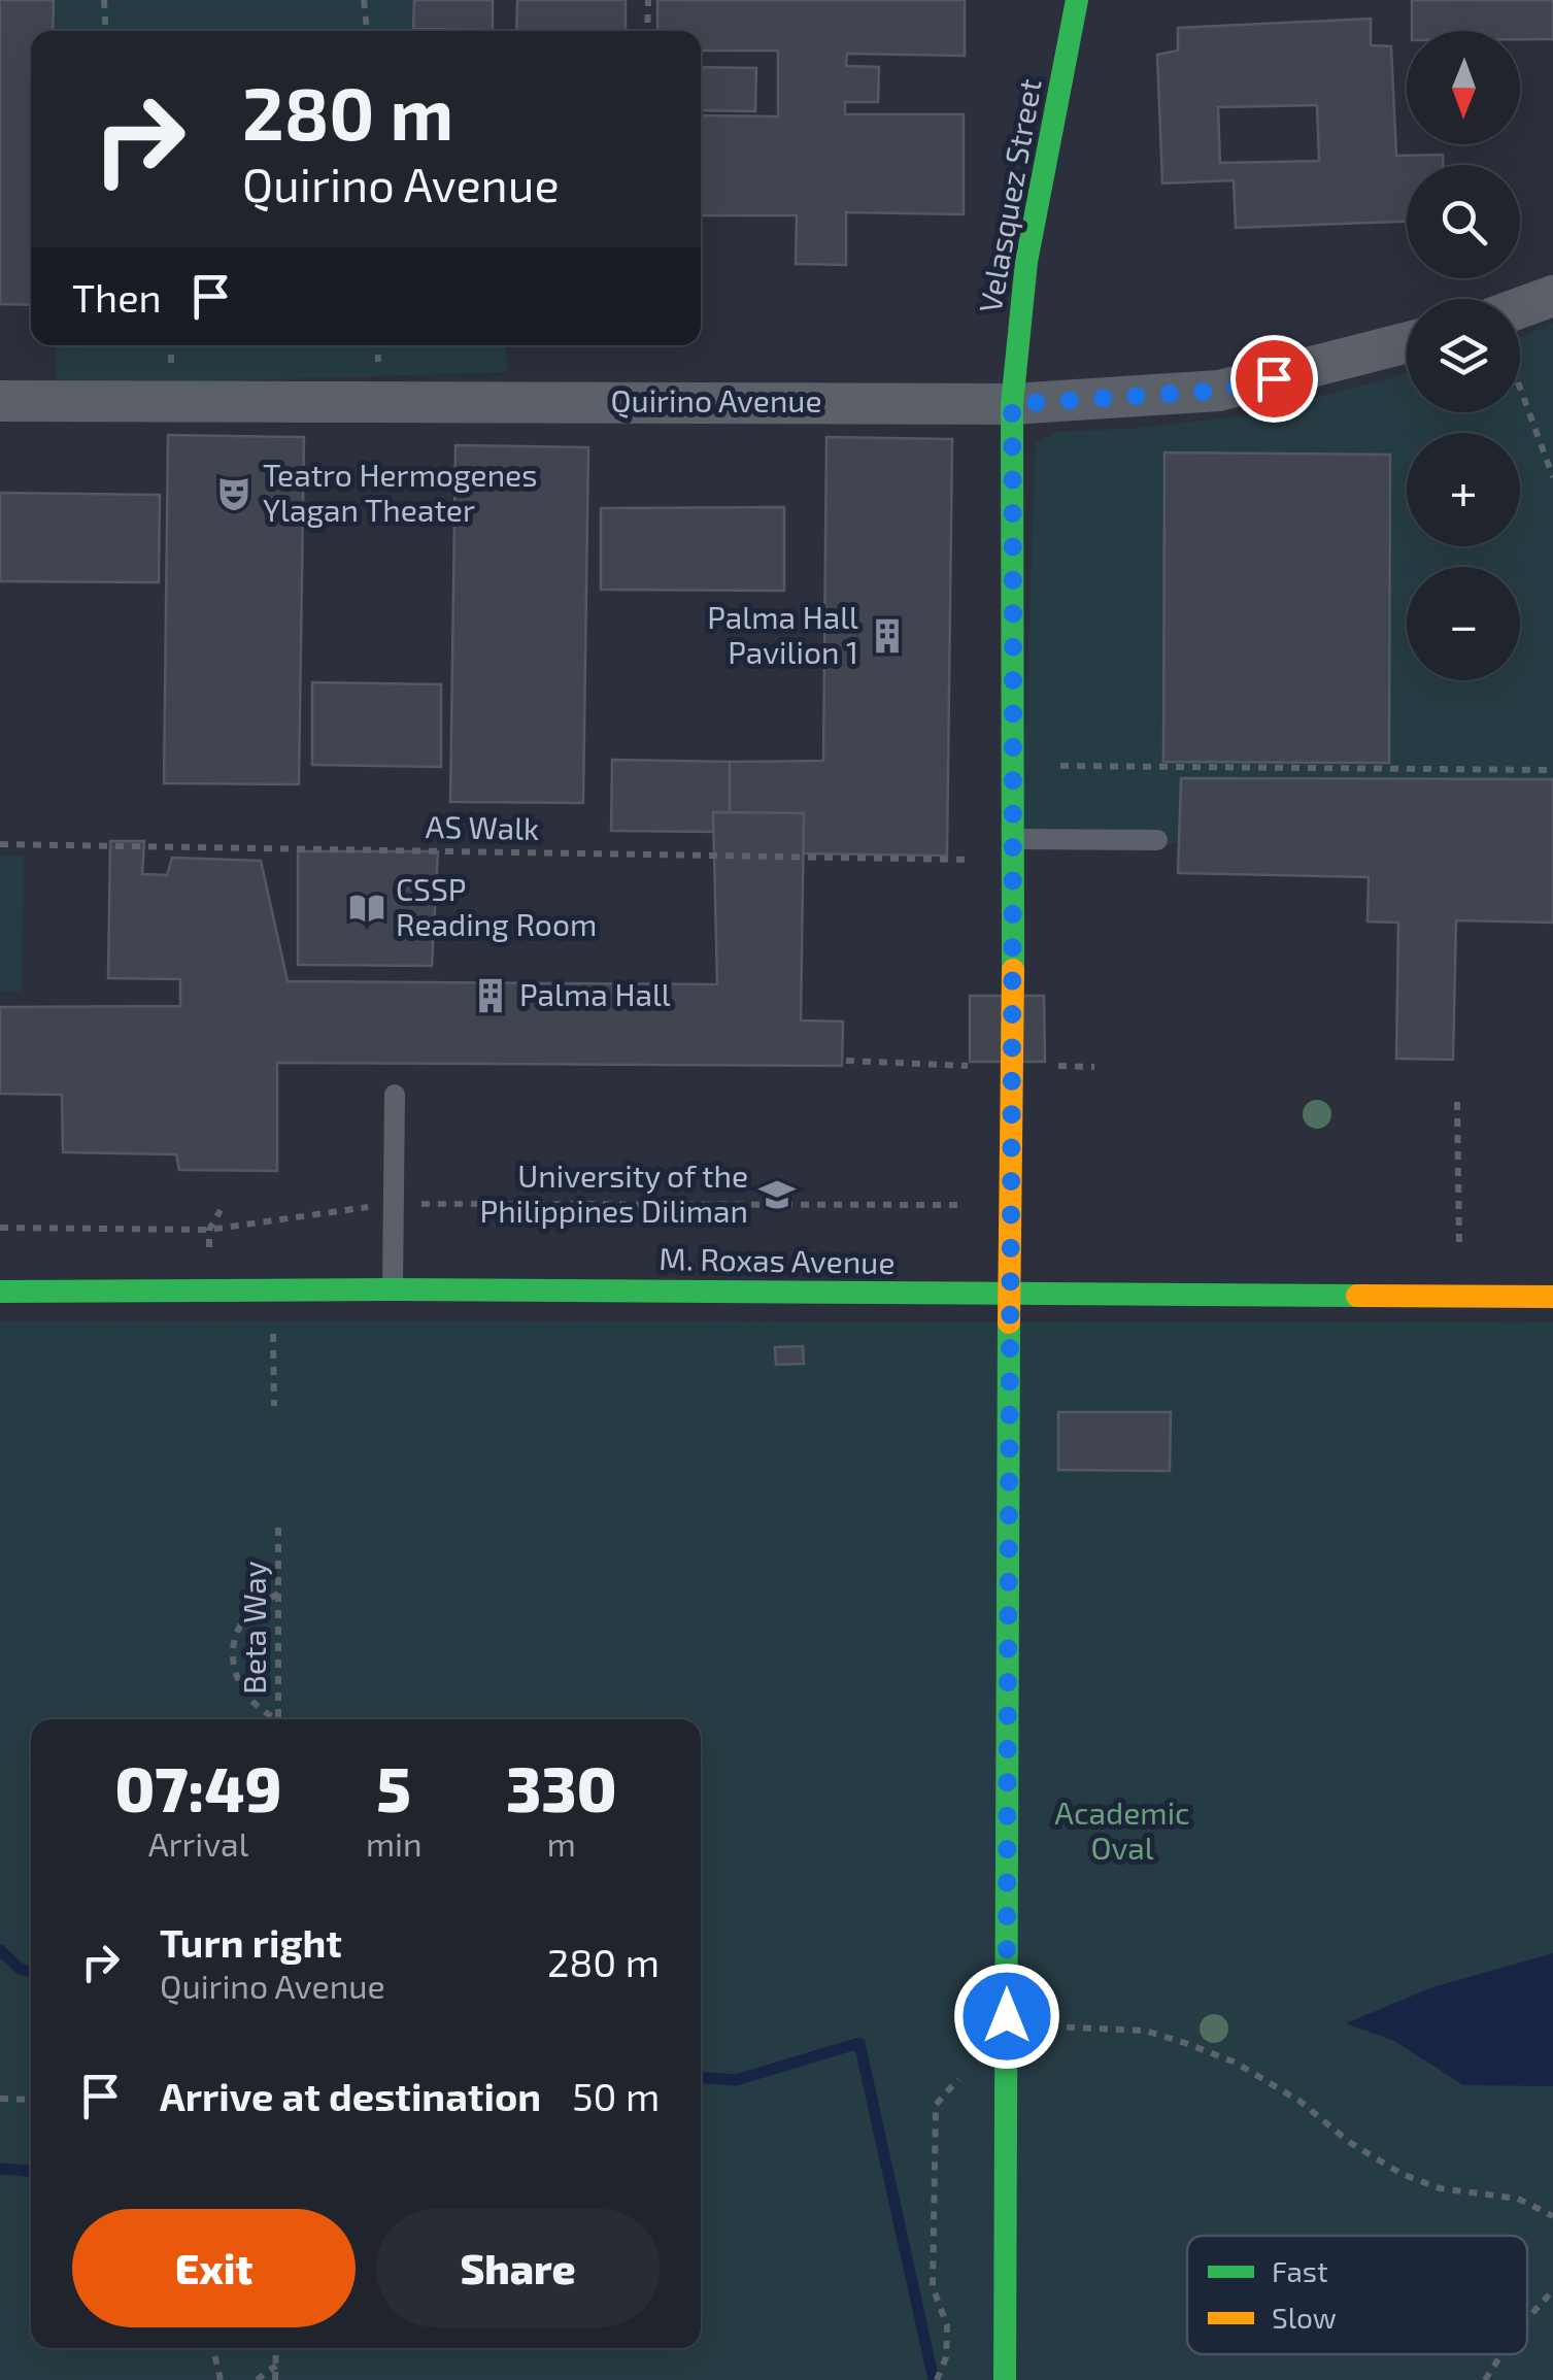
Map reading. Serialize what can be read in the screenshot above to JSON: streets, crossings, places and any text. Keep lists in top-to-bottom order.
{
  "streets": {
    "street": ["Velasquez Street", "Quirino Avenue", "M. Roxas Avenue"],
    "path": ["AS Walk", "Beta Way"]
  },
  "crossings": [
    ["Velasquez Street", "Quirino Avenue"],
    ["Velasquez Street", "M. Roxas Avenue"]
  ],
  "parks": ["Academic Oval"],
  "places": {
    "theatre": ["Teatro Hermogenes Ylagan Theater"],
    "building": ["Palma Hall Pavilion 1", "Palma Hall"],
    "library": ["CSSP Reading Room"],
    "school or university": ["University of the Philippines Diliman"]
  },
  "legend": ["Fast", "Slow"],
  "north": "bottom",
  "page": {
    "map_buttons": ["+", "−"],
    "turn": ["280 m", "Quirino Avenue"],
    "then": "Then",
    "eta": [
      "07:49",
      "Arrival",
      "5",
      "min",
      "330",
      "m"
    ],
    "list": [
      {
        "name": "Turn right",
        "note": "Quirino Avenue",
        "value": "280 m"
      },
      {
        "name": "Arrive at destination",
        "value": "50 m"
      }
    ],
    "buttons": ["Exit", "Share"]
  }
}
